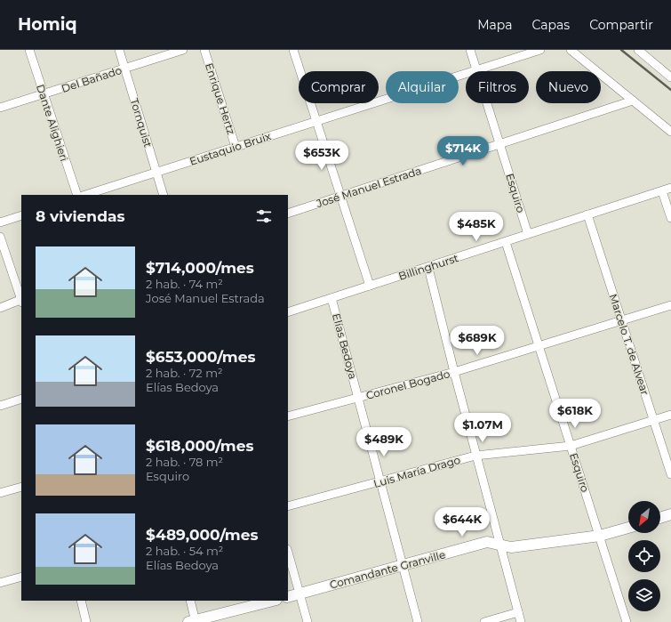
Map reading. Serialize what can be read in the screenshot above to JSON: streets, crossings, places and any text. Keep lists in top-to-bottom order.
{
  "streets": {
    "street": [
      "Del Bañado",
      "Enrique Hertz",
      "Dante Alighieri",
      "Tornquist",
      "Eustaquio Bruix",
      "José Manuel Estrada",
      "Esquiro",
      "Billinghurst",
      "Marcelo T. de Alvear",
      "Elías Bedoya",
      "Coronel Bogado",
      "Luis María Drago",
      "Comandante Granville"
    ]
  },
  "crossings": [
    ["Del Bañado", "Dante Alighieri"],
    ["Del Bañado", "Tornquist"],
    ["Enrique Hertz", "Eustaquio Bruix"],
    ["Tornquist", "Eustaquio Bruix"],
    ["Eustaquio Bruix", "Esquiro"],
    ["José Manuel Estrada", "Esquiro"],
    ["Esquiro", "Billinghurst"],
    ["Esquiro", "Coronel Bogado"],
    ["Esquiro", "Luis María Drago"],
    ["Esquiro", "Comandante Granville"],
    ["Billinghurst", "Marcelo T. de Alvear"],
    ["Billinghurst", "Elías Bedoya"],
    ["Marcelo T. de Alvear", "Coronel Bogado"],
    ["Marcelo T. de Alvear", "Luis María Drago"],
    ["Elías Bedoya", "Coronel Bogado"],
    ["Elías Bedoya", "Luis María Drago"],
    ["Elías Bedoya", "Comandante Granville"]
  ],
  "north": "bottom left",
  "page": {
    "header": "Homiq",
    "nav": ["Mapa", "Capas", "Compartir"],
    "chip": [
      "Comprar",
      "Alquilar",
      "Filtros",
      "Nuevo"
    ],
    "price": [
      "$714K",
      "$653K",
      "$485K",
      "$689K",
      "$618K",
      "$1.07M",
      "$489K",
      "$644K"
    ],
    "heading": "8 viviendas",
    "list": [
      {
        "name": "$714,000/mes",
        "note": "2 hab. · 74 m² · José Manuel Estrada"
      },
      {
        "name": "$653,000/mes",
        "note": "2 hab. · 72 m² · Elías Bedoya"
      },
      {
        "name": "$618,000/mes",
        "note": "2 hab. · 78 m² · Esquiro"
      },
      {
        "name": "$489,000/mes",
        "note": "2 hab. · 54 m² · Elías Bedoya"
      }
    ]
  }
}
